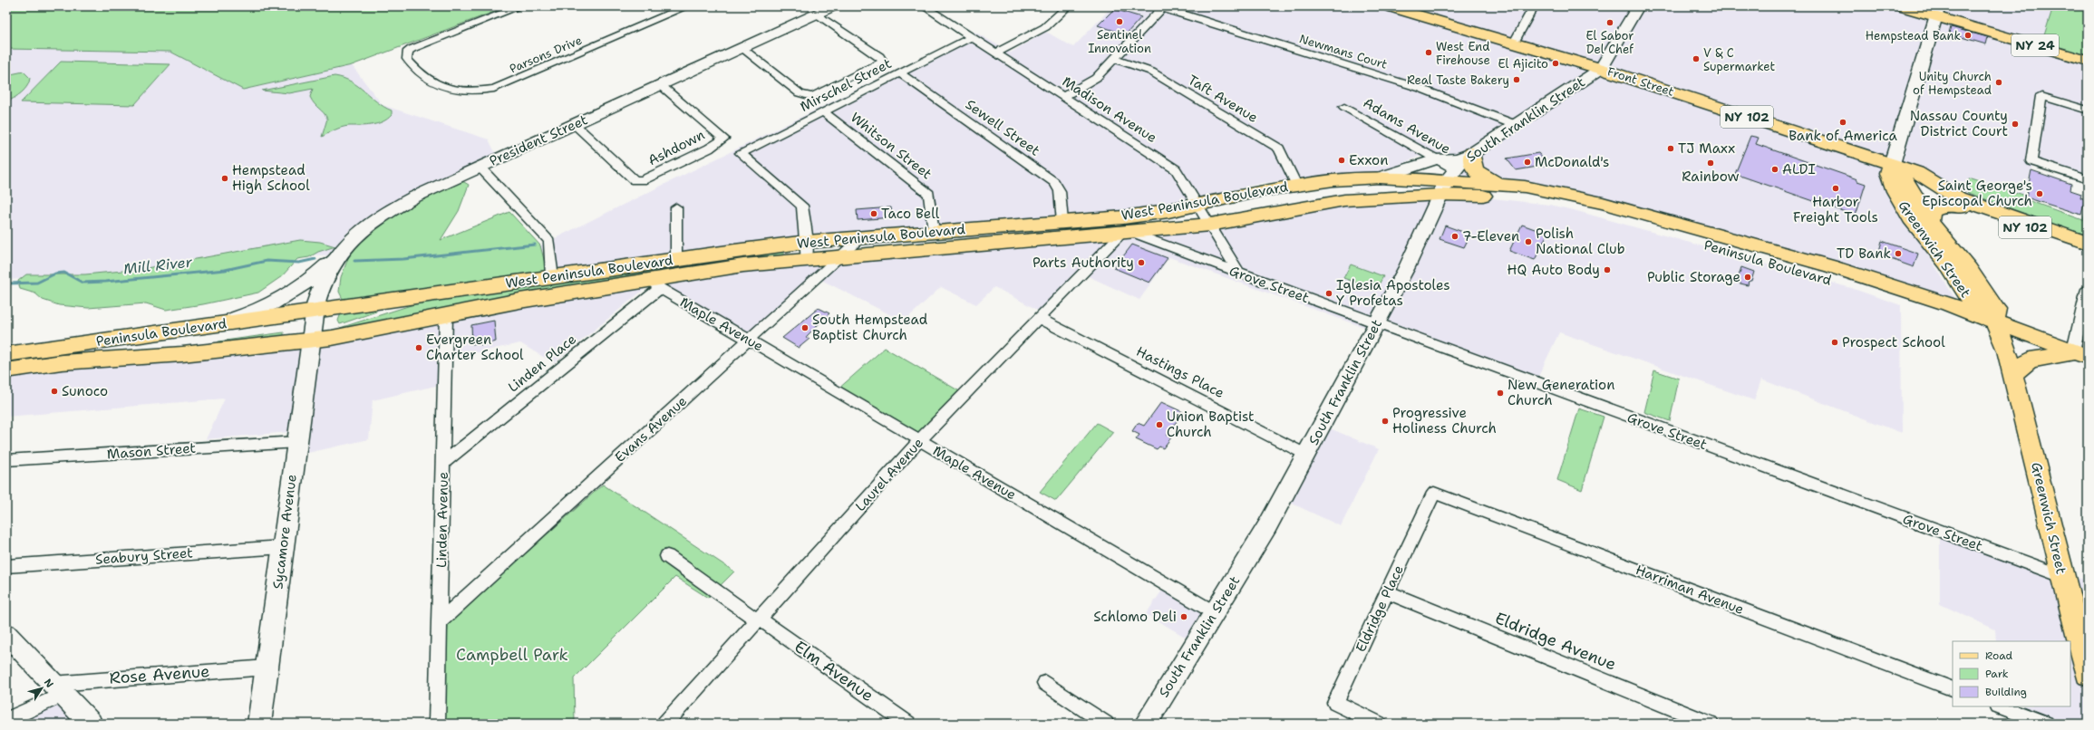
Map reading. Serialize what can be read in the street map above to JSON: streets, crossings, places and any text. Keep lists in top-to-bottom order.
{
  "streets": {
    "main road": [
      "NY 24",
      "Front Street",
      "NY 102",
      "West Peninsula Boulevard",
      "Greenwich Street",
      "Peninsula Boulevard"
    ],
    "street": [
      "Newmans Court",
      "Parsons Drive",
      "Mirschel Street",
      "Taft Avenue",
      "Madison Avenue",
      "South Franklin Street",
      "Adams Avenue",
      "Sewell Street",
      "President Street",
      "Whitson Street",
      "Ashdown",
      "Grove Street",
      "Maple Avenue",
      "Linden Place",
      "Hastings Place",
      "Evans Avenue",
      "Mason Street",
      "Laurel Avenue",
      "Linden Avenue",
      "Sycamore Avenue",
      "Seabury Street",
      "Harriman Avenue",
      "Eldridge Place",
      "Eldridge Avenue",
      "Elm Avenue",
      "Rose Avenue"
    ]
  },
  "crossings": [
    ["Newmans Court", "South Franklin Street"],
    ["Front Street", "South Franklin Street"],
    ["Front Street", "Greenwich Street"],
    ["Mirschel Street", "Madison Avenue"],
    ["Mirschel Street", "Sewell Street"],
    ["Mirschel Street", "Whitson Street"],
    ["Mirschel Street", "West Peninsula Boulevard"],
    ["Taft Avenue", "West Peninsula Boulevard"],
    ["Madison Avenue", "West Peninsula Boulevard"],
    ["Madison Avenue", "Grove Street"],
    ["South Franklin Street", "Adams Avenue"],
    ["South Franklin Street", "West Peninsula Boulevard"],
    ["South Franklin Street", "Peninsula Boulevard"],
    ["South Franklin Street", "Grove Street"],
    ["South Franklin Street", "Maple Avenue"],
    ["South Franklin Street", "Hastings Place"],
    ["Adams Avenue", "West Peninsula Boulevard"],
    ["Adams Avenue", "Peninsula Boulevard"],
    ["Sewell Street", "West Peninsula Boulevard"],
    ["President Street", "Ashdown"],
    ["President Street", "West Peninsula Boulevard"],
    ["President Street", "Peninsula Boulevard"],
    ["President Street", "Sycamore Avenue"],
    ["Whitson Street", "West Peninsula Boulevard"],
    ["West Peninsula Boulevard", "Peninsula Boulevard"],
    ["West Peninsula Boulevard", "Grove Street"],
    ["West Peninsula Boulevard", "Maple Avenue"],
    ["West Peninsula Boulevard", "Linden Place"],
    ["West Peninsula Boulevard", "Evans Avenue"],
    ["West Peninsula Boulevard", "Laurel Avenue"],
    ["West Peninsula Boulevard", "Linden Avenue"],
    ["West Peninsula Boulevard", "Sycamore Avenue"],
    ["Greenwich Street", "Peninsula Boulevard"],
    ["Greenwich Street", "Grove Street"],
    ["Peninsula Boulevard", "Sycamore Avenue"],
    ["Grove Street", "Laurel Avenue"],
    ["Maple Avenue", "Linden Place"],
    ["Maple Avenue", "Evans Avenue"],
    ["Maple Avenue", "Laurel Avenue"],
    ["Linden Place", "Linden Avenue"],
    ["Hastings Place", "Laurel Avenue"],
    ["Evans Avenue", "Linden Avenue"],
    ["Mason Street", "Sycamore Avenue"],
    ["Laurel Avenue", "Elm Avenue"],
    ["Sycamore Avenue", "Seabury Street"],
    ["Sycamore Avenue", "Rose Avenue"],
    ["Harriman Avenue", "Eldridge Place"],
    ["Eldridge Place", "Eldridge Avenue"]
  ],
  "water": ["Mill River"],
  "parks": ["Campbell Park"],
  "places": [
    "Sentinel Innovation",
    "El Sabor Del Chef",
    "Hempstead Bank",
    "West End Firehouse",
    "V & C Supermarket",
    "El Ajicito",
    "Real Taste Bakery",
    "Unity Church of Hempstead",
    "Bank of America",
    "Nassau County District Court",
    "TJ Maxx",
    "Exxon",
    "McDonald's",
    "Rainbow",
    "ALDI",
    "Hempstead High School",
    "Harbor Freight Tools",
    "Saint George's Episcopal Church",
    "Taco Bell",
    "7-Eleven",
    "Polish National Club",
    "TD Bank",
    "Parts Authority",
    "HQ Auto Body",
    "Public Storage",
    "Iglesia Apostoles Y Profetas",
    "South Hempstead Baptist Church",
    "Prospect School",
    "Evergreen Charter School",
    "Sunoco",
    "New Generation Church",
    "Progressive Holiness Church",
    "Union Baptist Church",
    "Schlomo Deli"
  ],
  "legend": ["Road", "Park", "Building"],
  "north": "top right"
}
